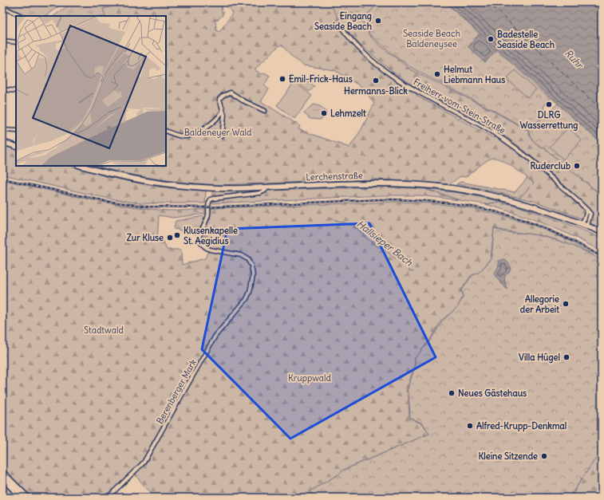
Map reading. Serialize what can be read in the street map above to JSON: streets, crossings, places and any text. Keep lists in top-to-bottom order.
{
  "streets": {
    "main road": ["Lerchenstraße"],
    "street": ["Freiherr-vom-Stein-Straße", "Berenberger Mark"]
  },
  "crossings": [
    ["Lerchenstraße", "Berenberger Mark"]
  ],
  "water": ["Ruhr", "Hallsieper Bach"],
  "parks": [
    "Seaside Beach Baldeneysee",
    "Baldeneyer Wald",
    "Stadtwald",
    "Kruppwald"
  ],
  "places": [
    "Eingang Seaside Beach",
    "Badestelle Seaside Beach",
    "Helmut Liebmann Haus",
    "Emil-Frick-Haus",
    "Hermanns-Blick",
    "DLRG Wasserrettung",
    "Lehmzelt",
    "Ruderclub",
    "Klusenkapelle St. Aegidius",
    "Zur Kluse",
    "Allegorie der Arbeit",
    "Villa Hügel",
    "Neues Gästehaus",
    "Alfred-Krupp-Denkmal",
    "Kleine Sitzende"
  ]
}
